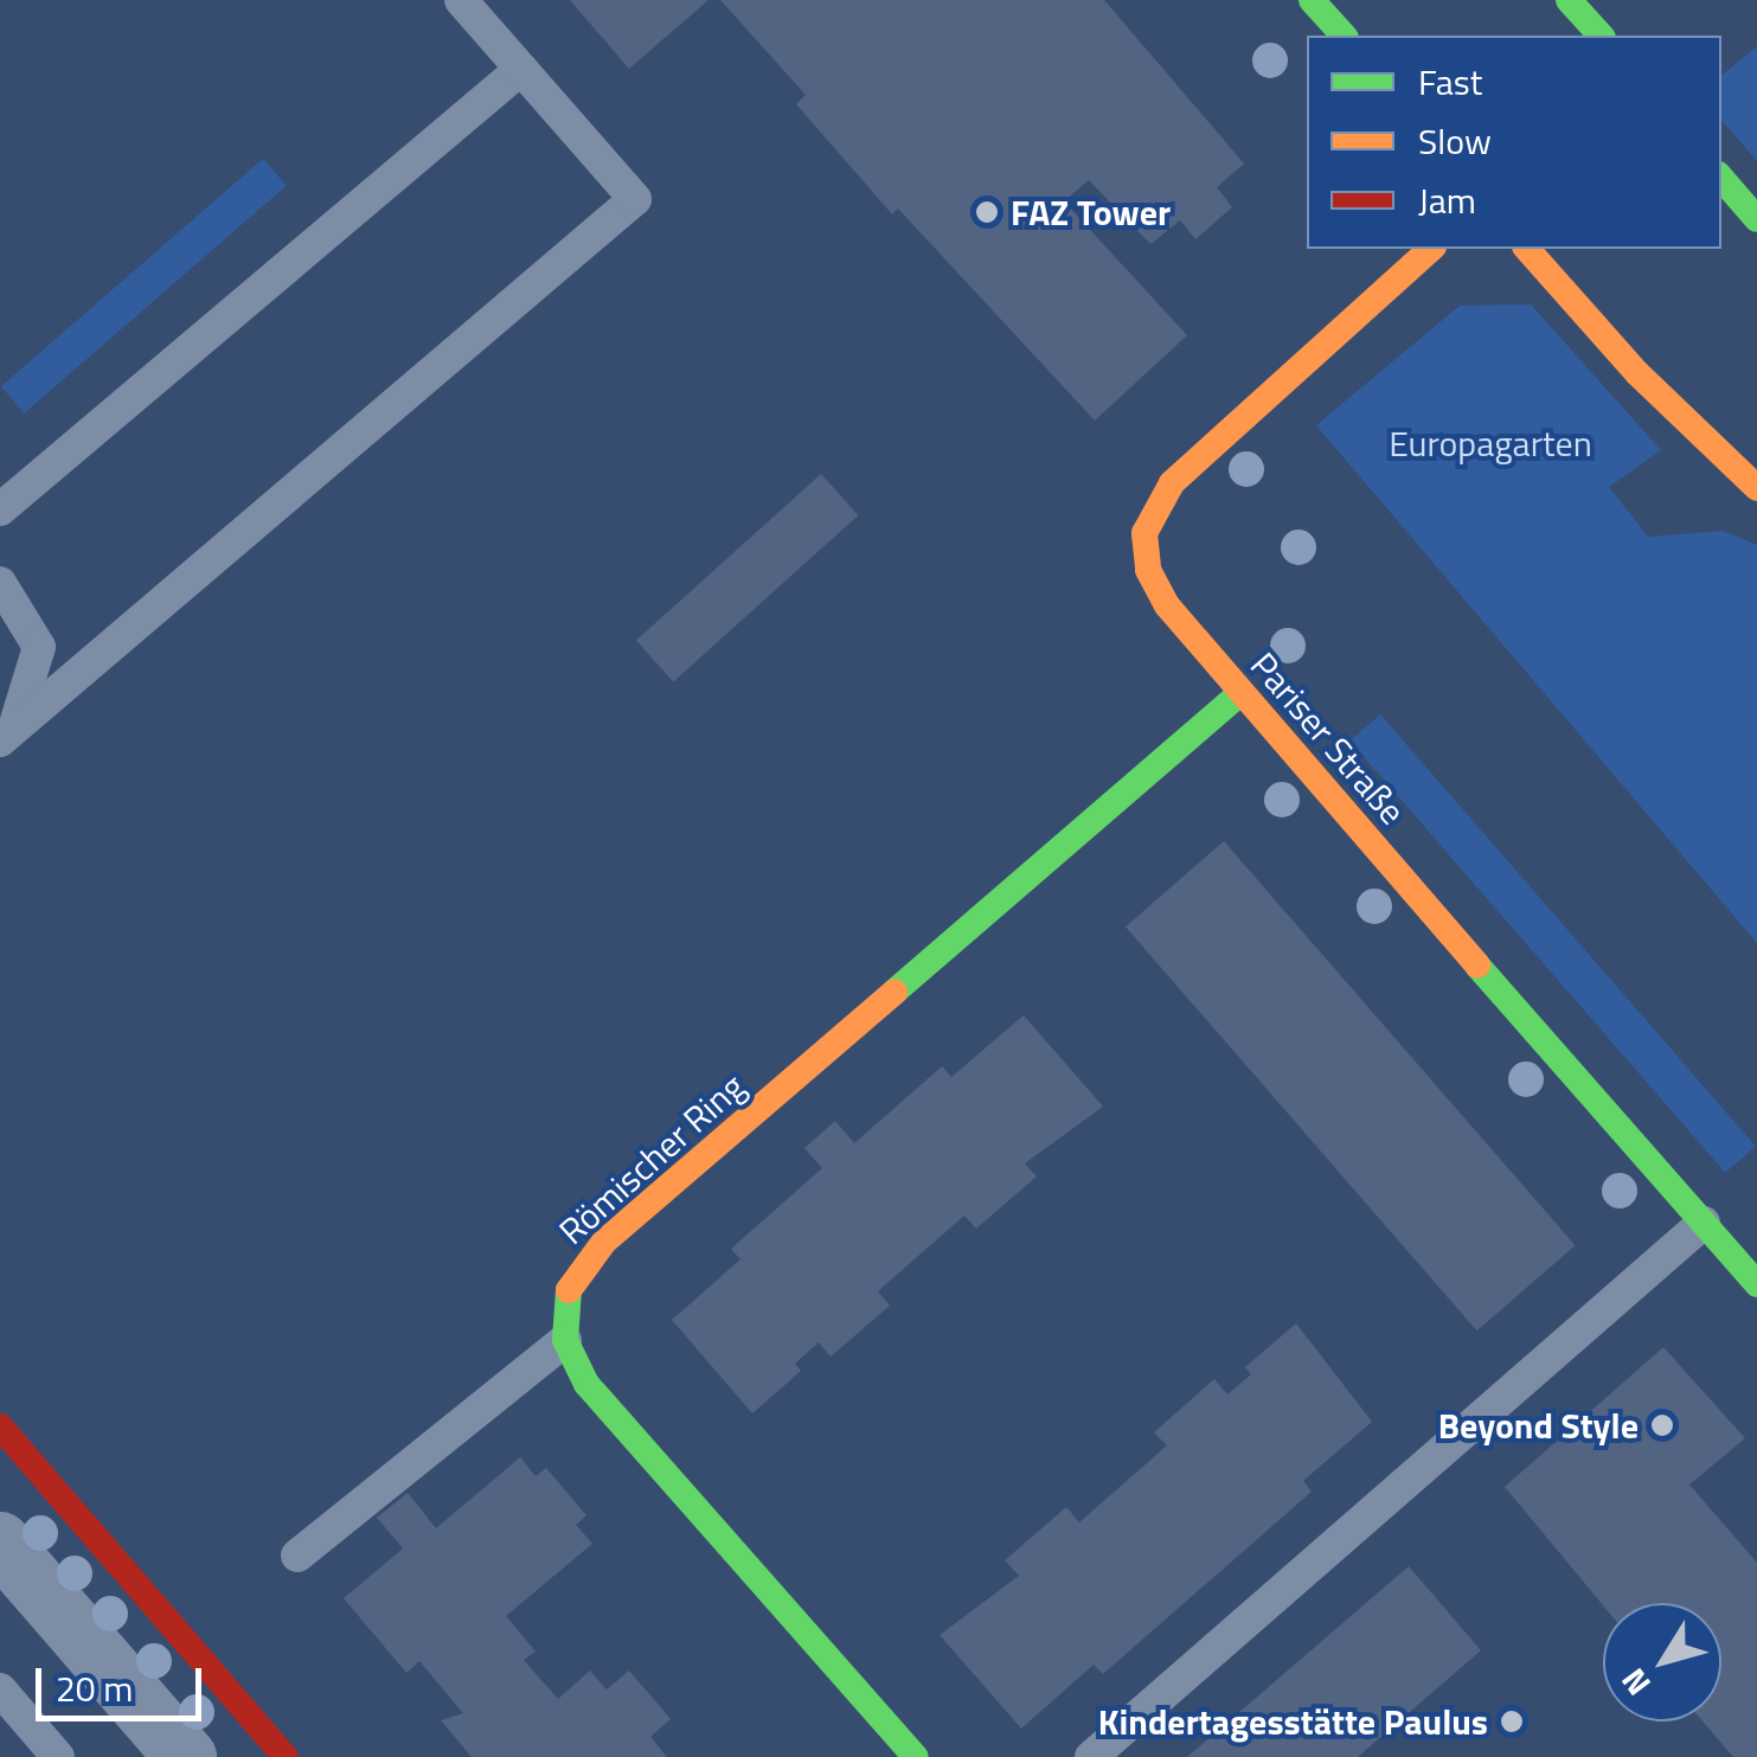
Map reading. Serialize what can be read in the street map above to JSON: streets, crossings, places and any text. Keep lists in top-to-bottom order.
{
  "streets": {
    "street": ["Pariser Straße", "Römischer Ring"]
  },
  "crossings": [
    ["Pariser Straße", "Römischer Ring"]
  ],
  "parks": ["Europagarten"],
  "places": ["FAZ Tower", "Beyond Style", "Kindertagesstätte Paulus"],
  "legend": ["Fast", "Slow", "Jam"],
  "scale_bar": "20 m",
  "north": "bottom left"
}
